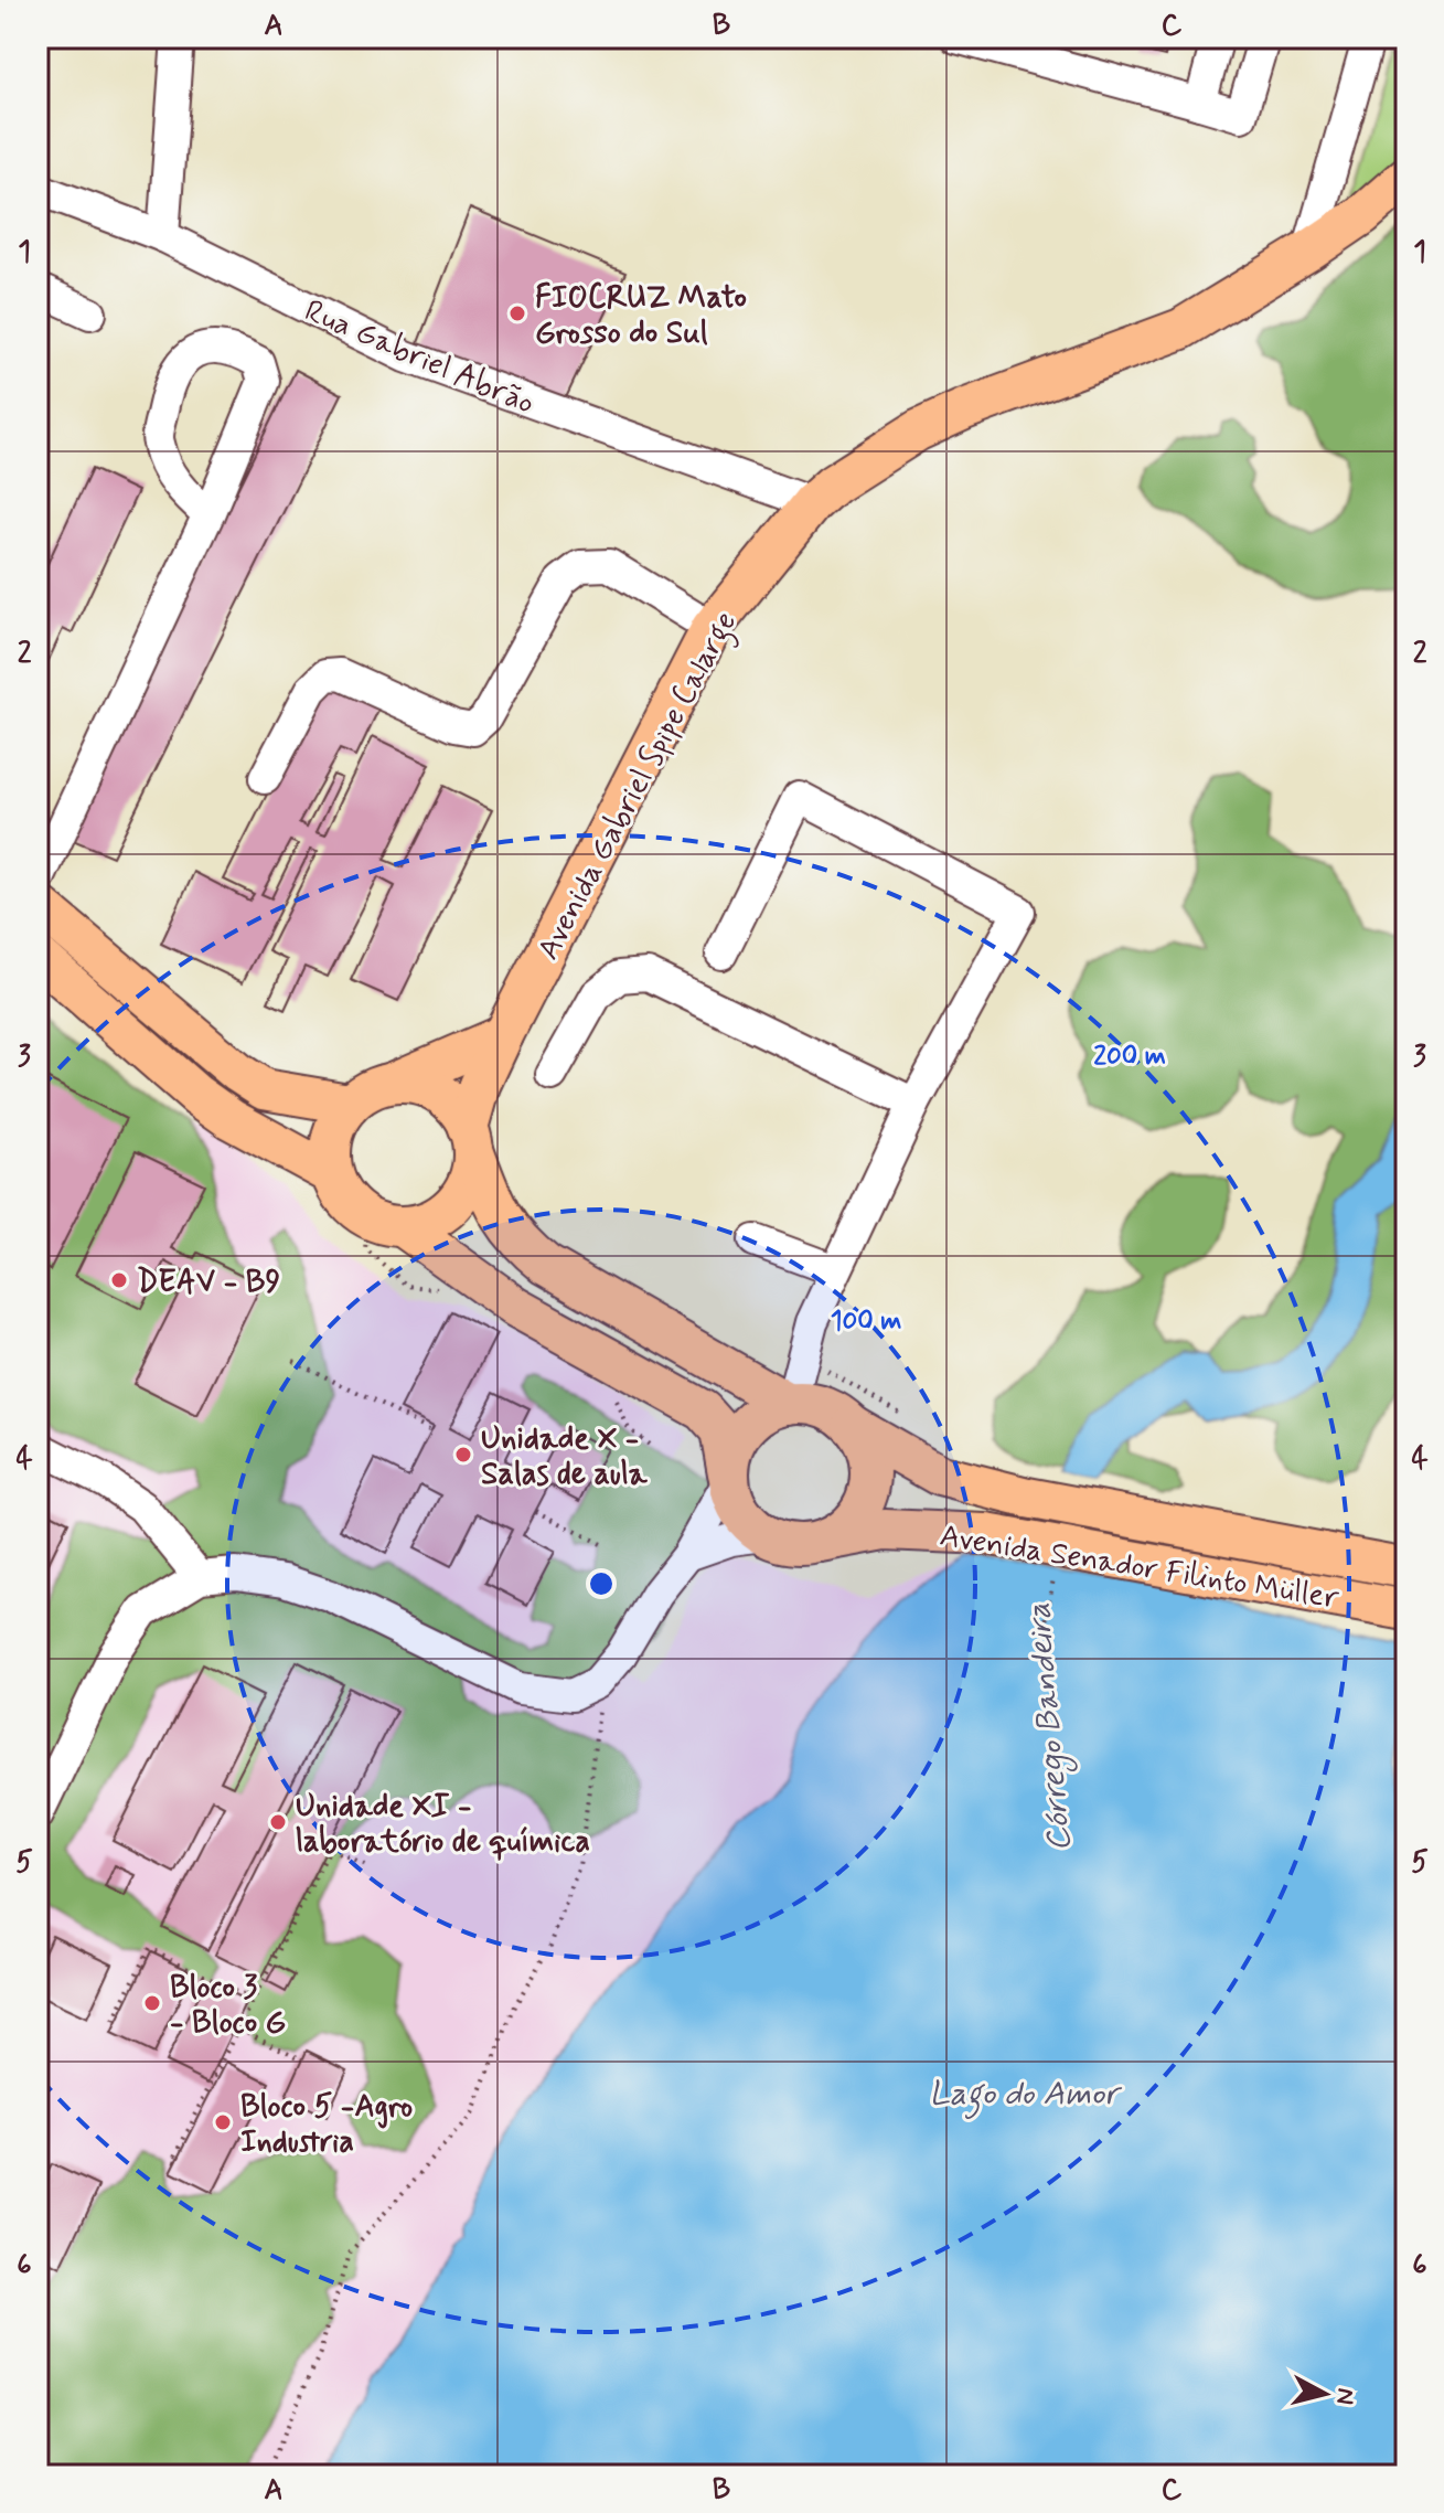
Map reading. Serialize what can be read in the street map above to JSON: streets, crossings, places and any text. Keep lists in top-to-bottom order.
{
  "streets": {
    "main road": ["Avenida Gabriel Spipe Calarge", "Avenida Senador Filinto Müller"],
    "street": ["Rua Gabriel Abrão"]
  },
  "crossings": [
    ["Rua Gabriel Abrão", "Avenida Gabriel Spipe Calarge"]
  ],
  "water": ["Córrego Bandeira", "Lago do Amor"],
  "places": [
    "FIOCRUZ Mato Grosso do Sul",
    "DEAV - B9",
    "Unidade X - Salas de aula",
    "Unidade XI - laboratório de química",
    "Bloco 3 - Bloco G",
    "Bloco 5 -Agro Industria"
  ],
  "north": "right",
  "grid": {
    "columns": ["A", "B", "C"],
    "rows": [
      "1",
      "2",
      "3",
      "4",
      "5",
      "6"
    ]
  },
  "rings": ["200 m", "100 m"]
}
